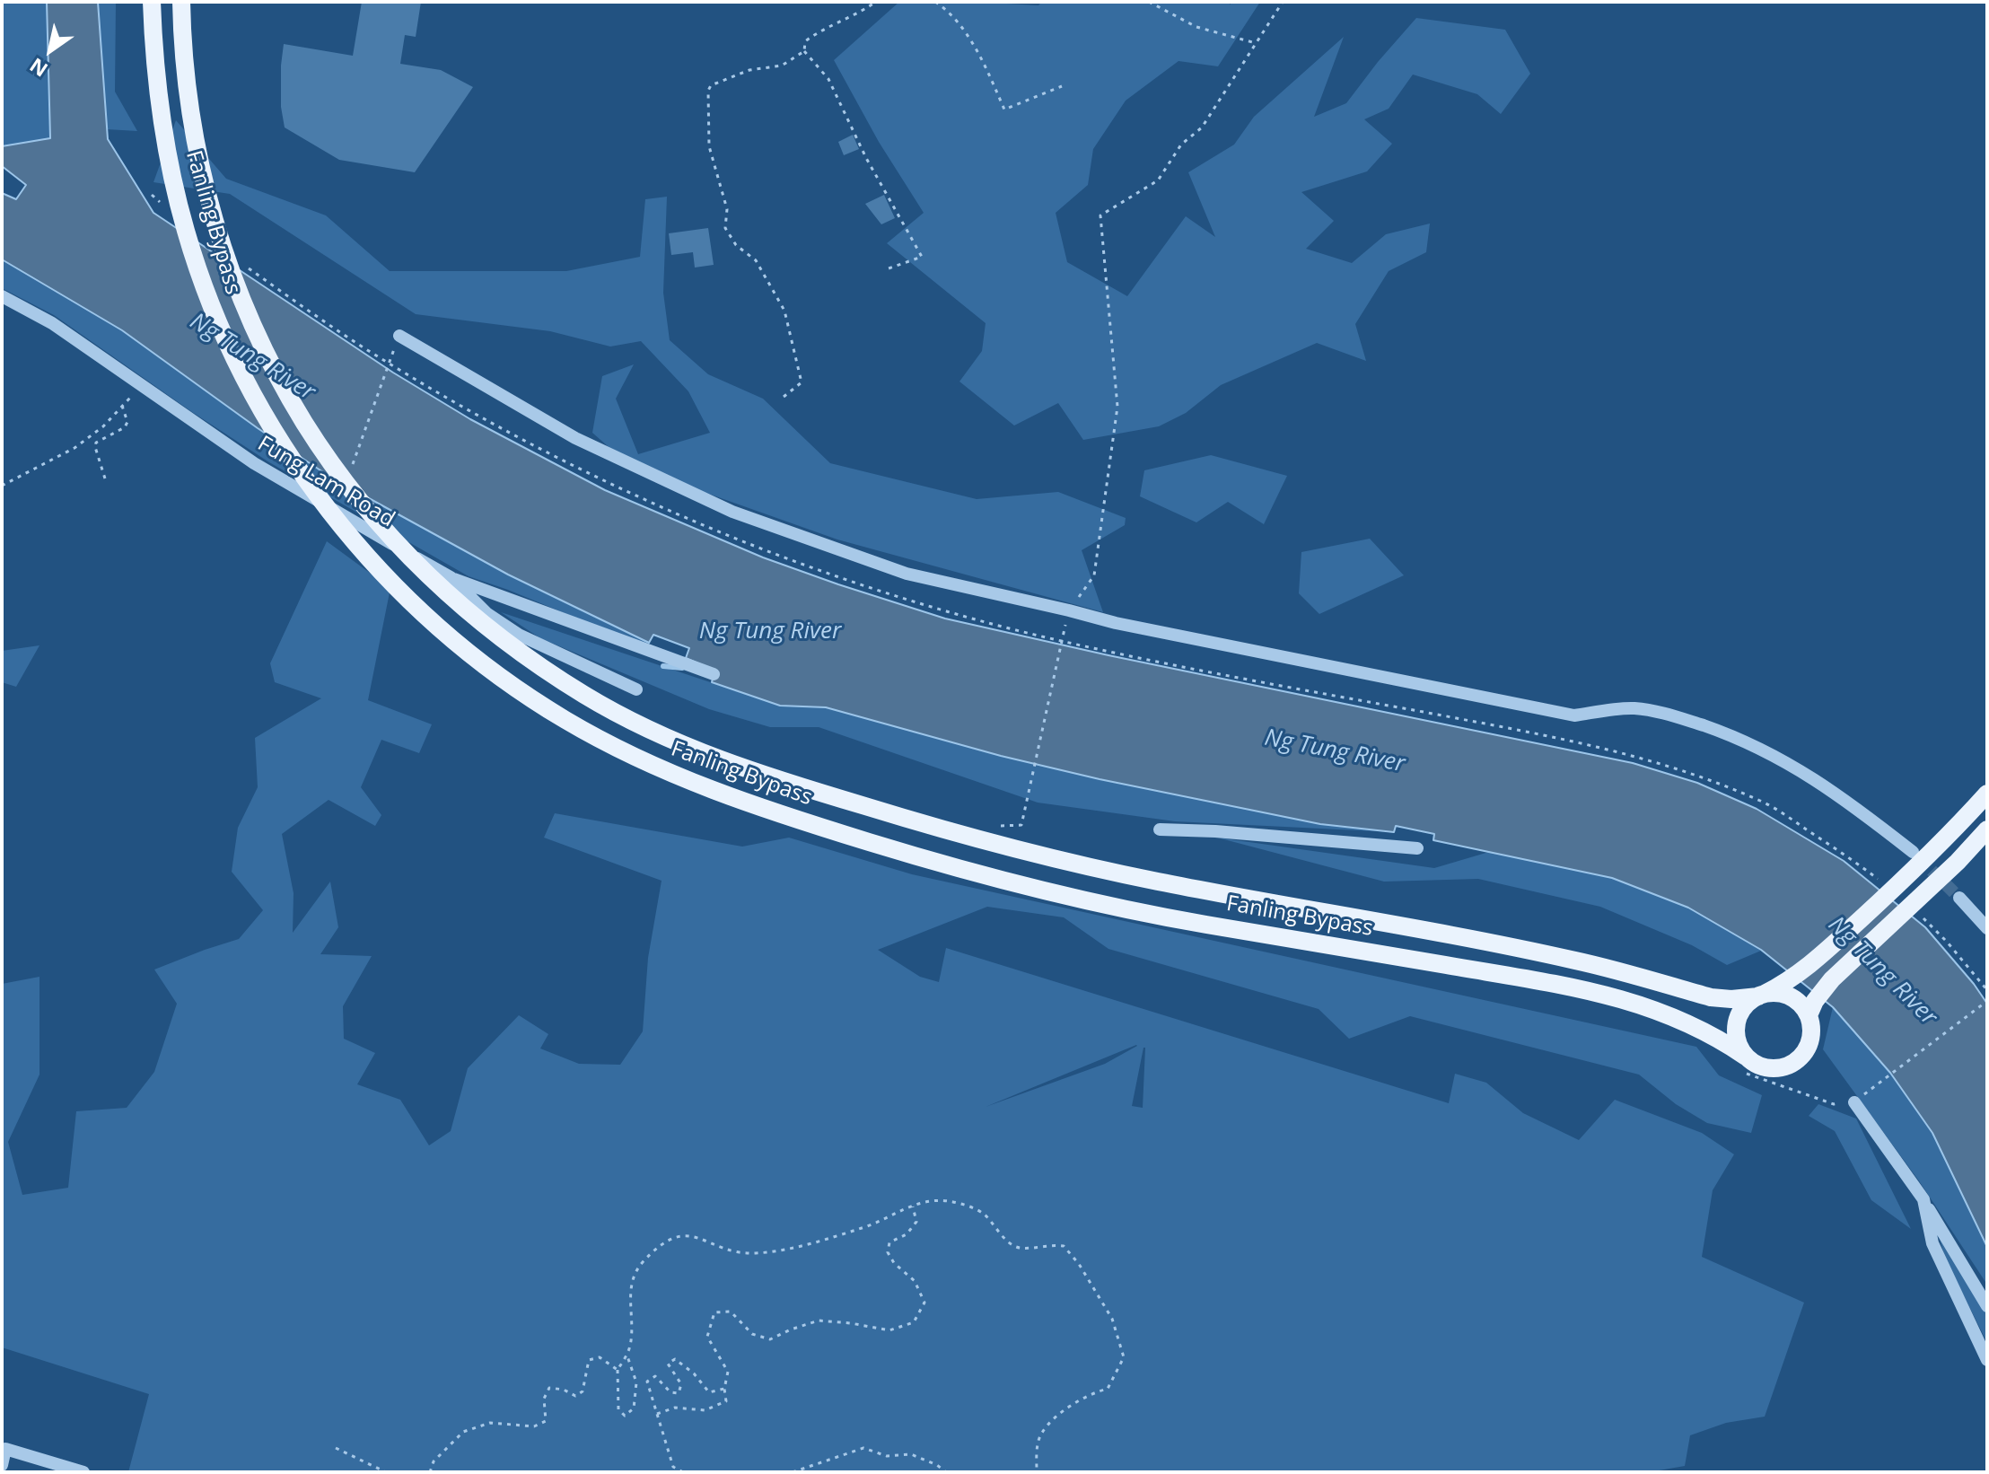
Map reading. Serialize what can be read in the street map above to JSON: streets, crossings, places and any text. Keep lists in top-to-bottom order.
{
  "streets": {
    "main road": ["Fanling Bypass"],
    "street": ["Fung Lam Road"]
  },
  "water": ["Ng Tung River"],
  "north": "bottom left"
}
